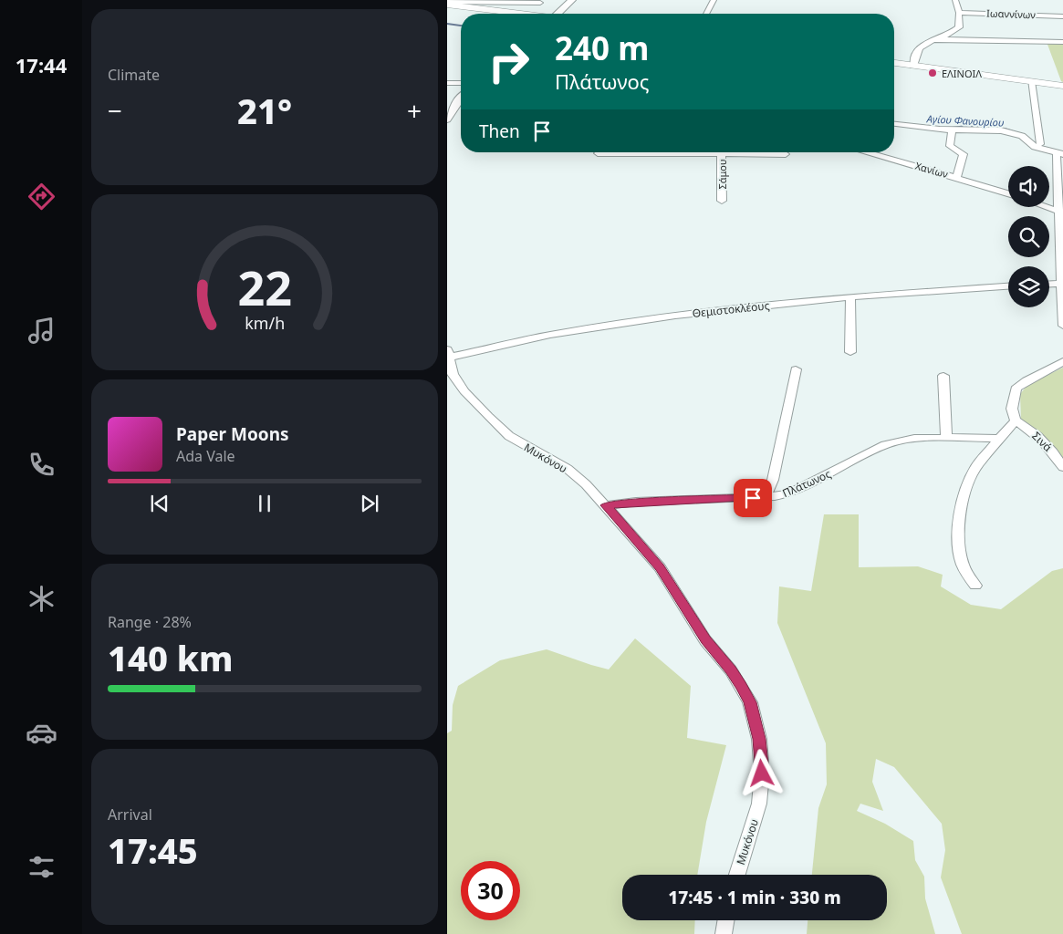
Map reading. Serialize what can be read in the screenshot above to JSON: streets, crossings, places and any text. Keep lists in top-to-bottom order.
{
  "streets": {
    "street": [
      "Ιωαννίνων",
      "Χανίων",
      "Σάμου",
      "Θεμιστοκλέους",
      "Σινά",
      "Μυκόνου",
      "Πλάτωνος"
    ]
  },
  "crossings": [
    ["Θεμιστοκλέους", "Μυκόνου"],
    ["Μυκόνου", "Πλάτωνος"]
  ],
  "water": ["Αγίου Φανουρίου"],
  "places": ["ΕΛΙΝΟΙΛ"],
  "page": {
    "tabs": "17:44",
    "tile": [
      "Climate",
      ["Range · 28%", "140 km"],
      ["Arrival", "17:45"]
    ],
    "turn": ["240 m", "Πλάτωνος"],
    "heat": ["−", "21°", "+"],
    "then": "Then",
    "song": ["Paper Moons", "Ada Vale"],
    "limit": "30",
    "trip": "17:45 · 1 min · 330 m",
    "gauge": ["22", "km/h"]
  }
}
